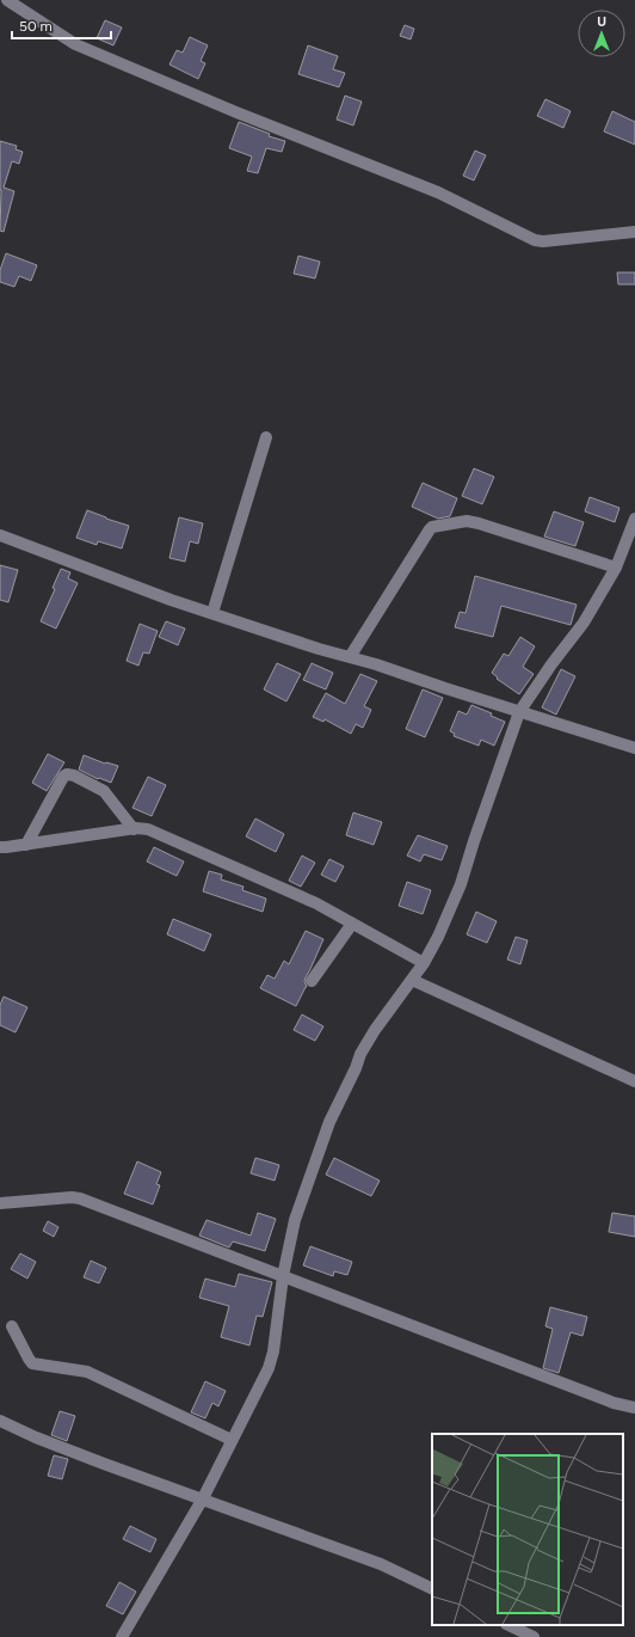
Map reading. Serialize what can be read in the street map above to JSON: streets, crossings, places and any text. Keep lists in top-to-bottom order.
{
  "scale_bar": "50 m",
  "north": "top"
}
